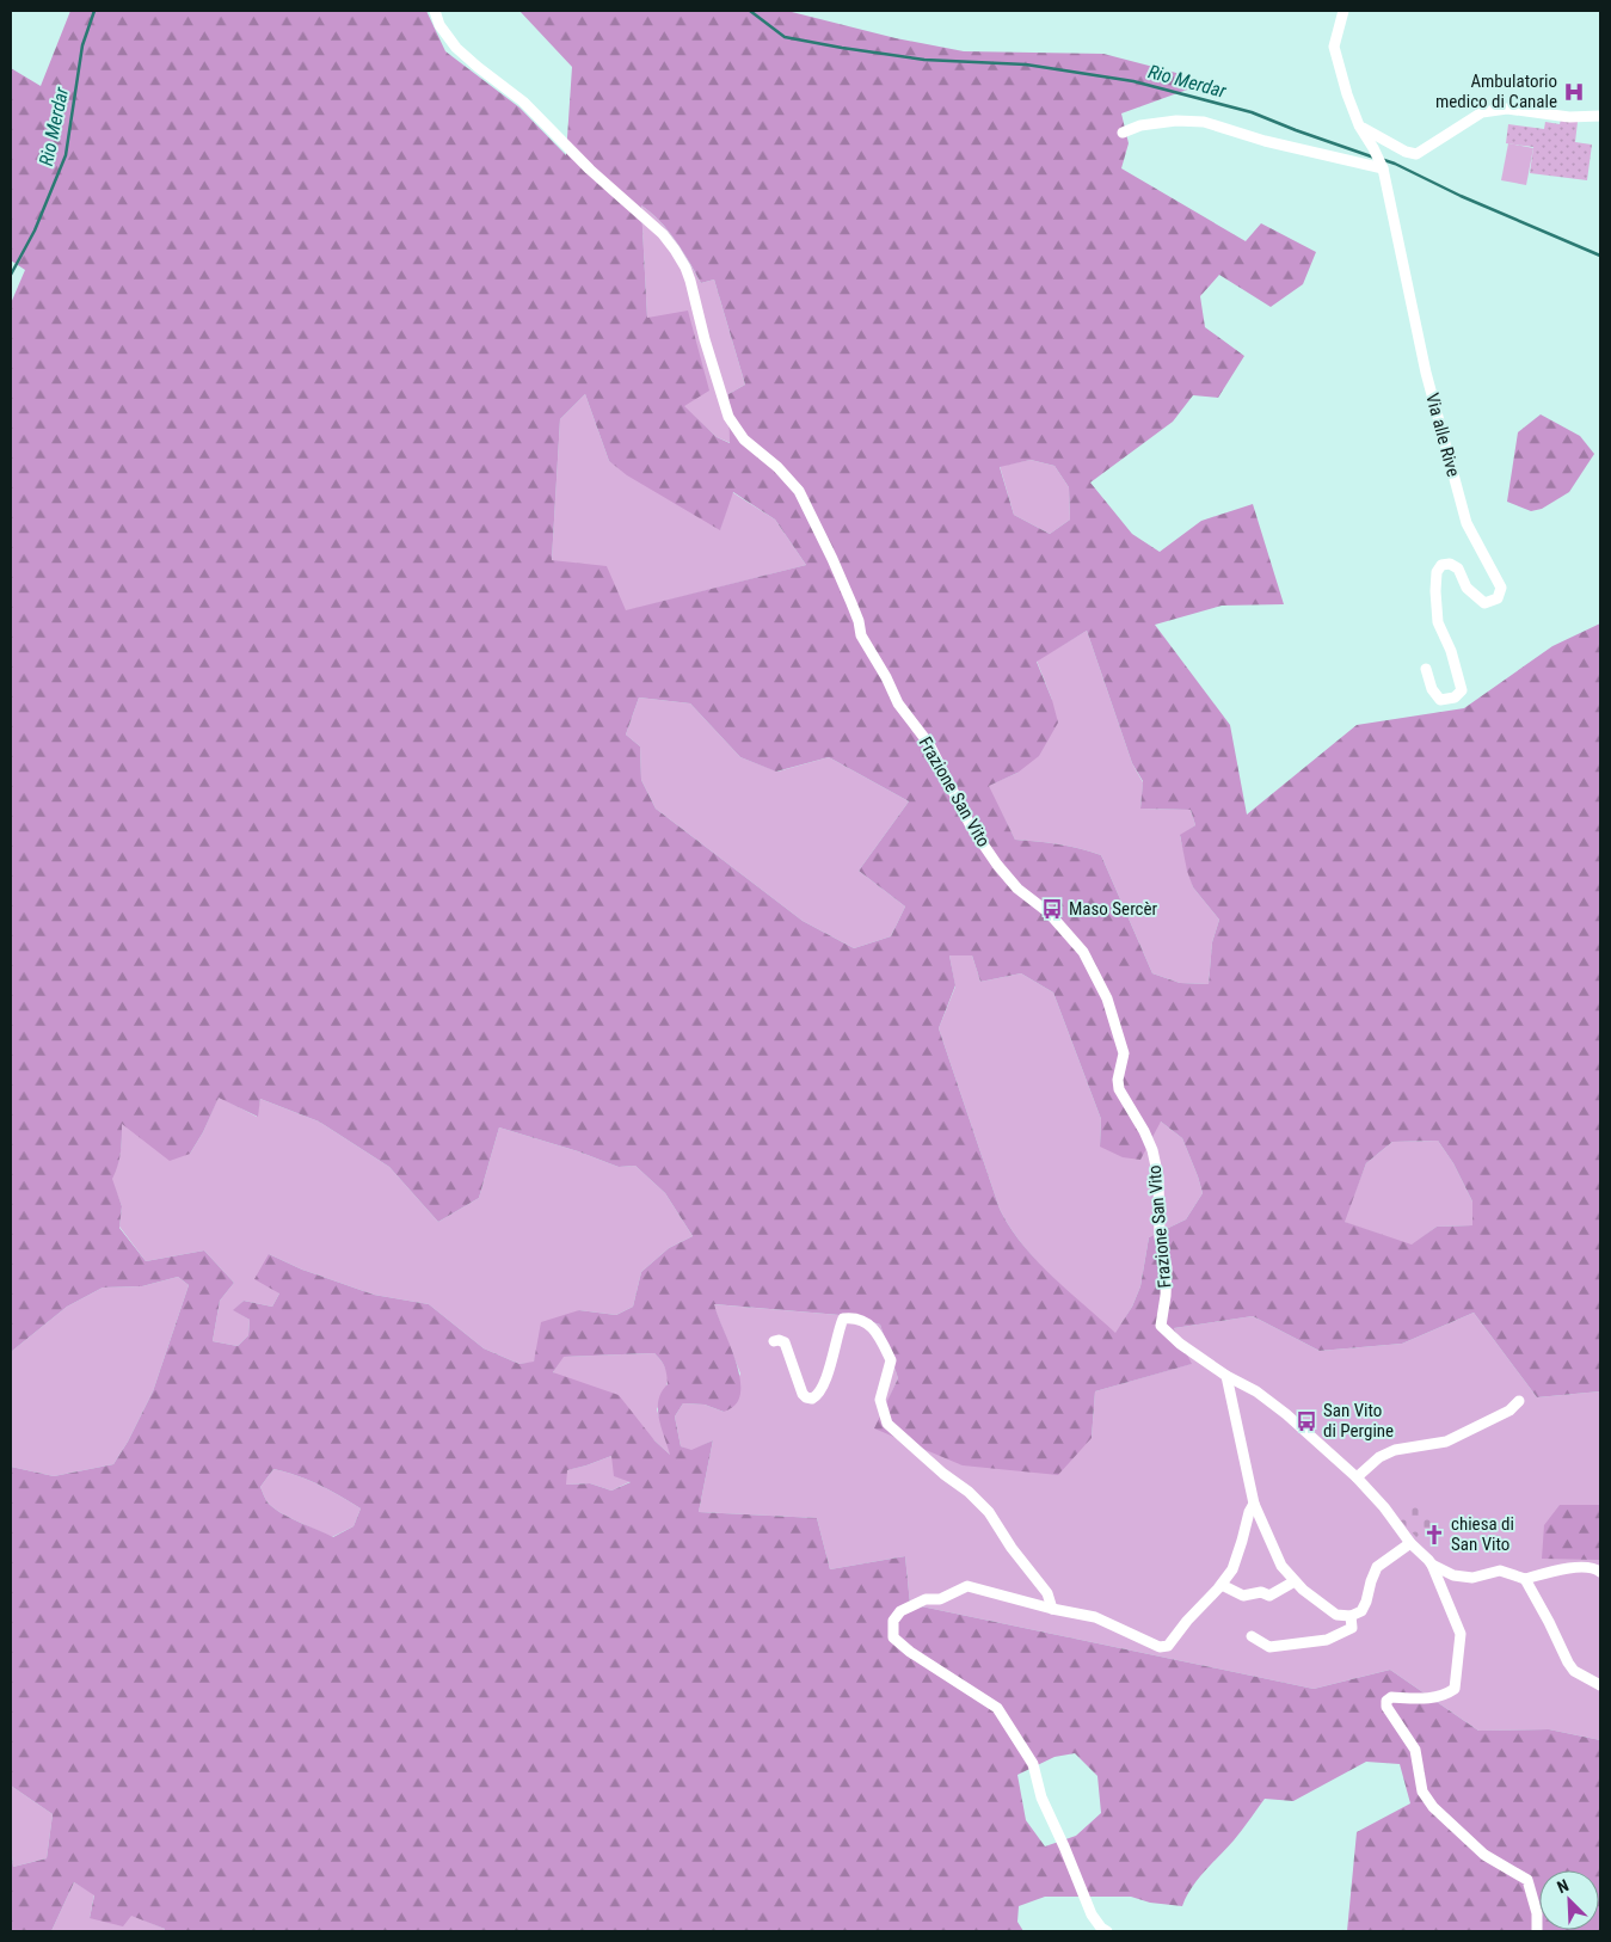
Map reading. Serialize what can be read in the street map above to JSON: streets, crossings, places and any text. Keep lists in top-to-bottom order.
{
  "streets": {
    "street": ["Via alle Rive", "Frazione San Vito"]
  },
  "water": ["Rio Merdar"],
  "places": {
    "hospital": ["Ambulatorio medico di Canale"],
    "bus stop": ["Maso Sercèr", "San Vito di Pergine"],
    "church": ["chiesa di San Vito"]
  },
  "north": "top left"
}
